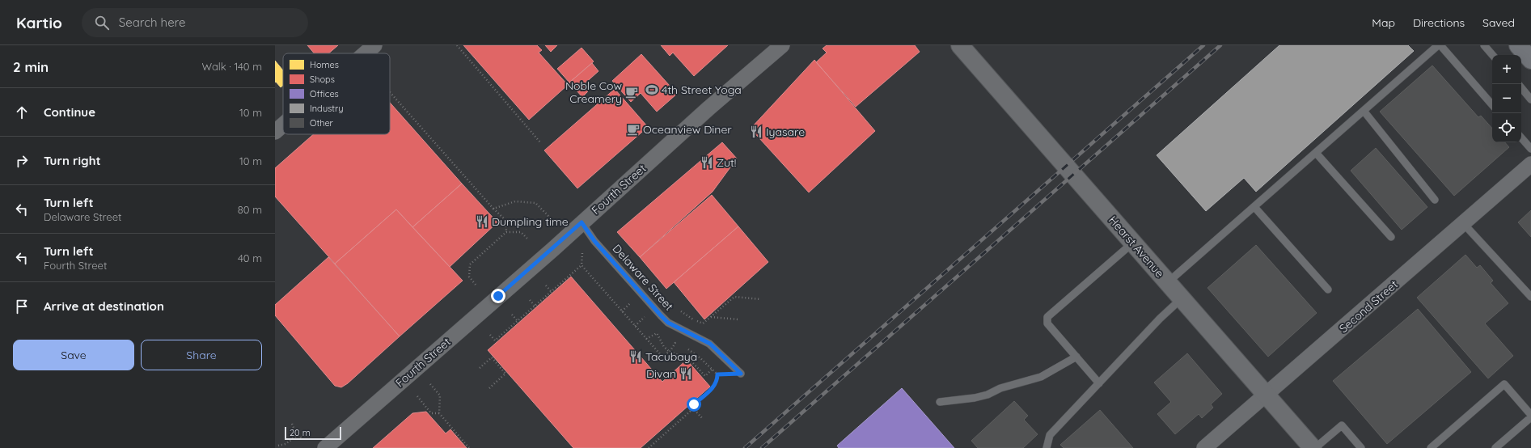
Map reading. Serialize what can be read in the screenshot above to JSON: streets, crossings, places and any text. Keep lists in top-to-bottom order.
{
  "streets": {
    "street": ["Fourth Street", "Hearst Avenue", "Second Street"],
    "lane": ["Delaware Street"]
  },
  "crossings": [
    ["Fourth Street", "Delaware Street"],
    ["Hearst Avenue", "Second Street"]
  ],
  "places": {
    "sports": ["4th Street Yoga"],
    "cafe": ["Noble Cow Creamery", "Oceanview Diner"],
    "restaurant": [
      "Iyasare",
      "Zut!",
      "Dumpling time",
      "Tacubaya",
      "Divan"
    ]
  },
  "legend": [
    "Homes",
    "Shops",
    "Offices",
    "Industry",
    "Other"
  ],
  "scale_bar": "20 m",
  "page": {
    "header": "Kartio",
    "search": "Search here",
    "nav": ["Map", "Directions", "Saved"],
    "heading": ["2 min", "Walk · 140 m"],
    "map_buttons": ["+", "−"],
    "list": [
      ["Continue", "10 m"],
      ["Turn right", "10 m"],
      ["Turn left", "Delaware Street", "80 m"],
      ["Turn left", "Fourth Street", "40 m"],
      "Arrive at destination"
    ],
    "buttons": ["Save", "Share"],
    "scale": "20 m"
  }
}
